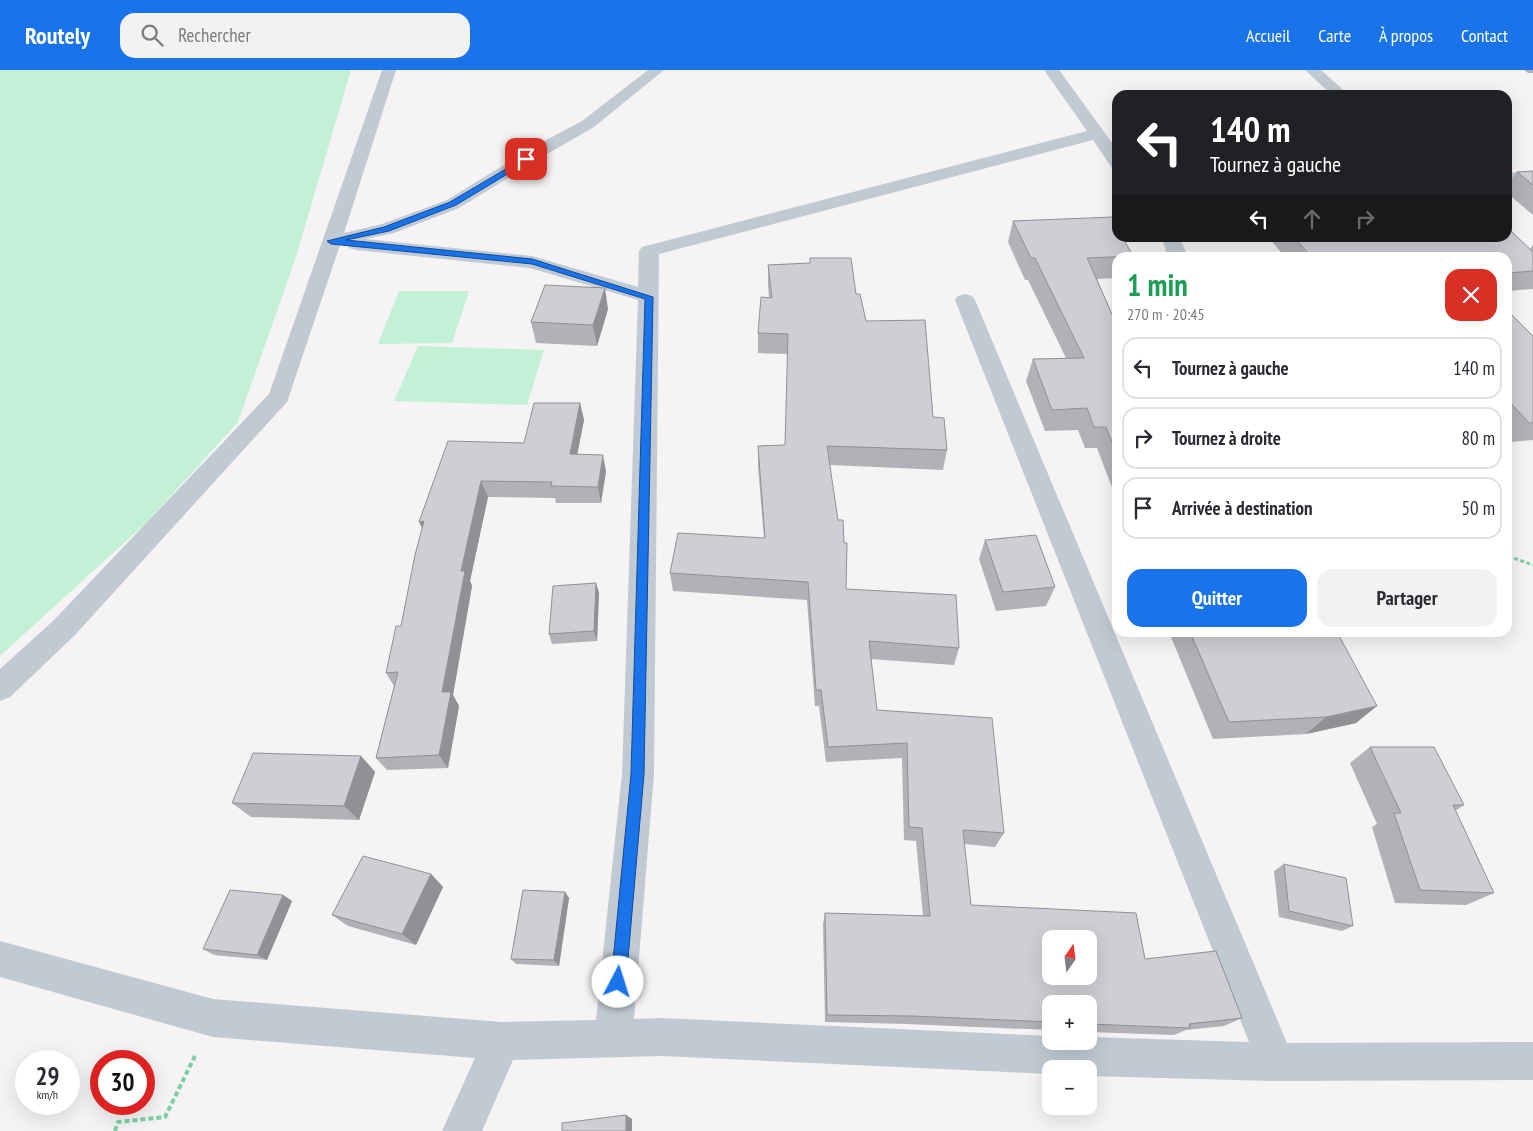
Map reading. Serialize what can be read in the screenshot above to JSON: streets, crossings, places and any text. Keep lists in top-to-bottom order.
{
  "north": "top",
  "page": {
    "header": "Routely",
    "search": "Rechercher",
    "nav": [
      "Accueil",
      "Carte",
      "À propos",
      "Contact"
    ],
    "turn": ["140 m", "Tournez à gauche"],
    "heading": ["1 min", "270 m · 20:45"],
    "list": [
      {
        "name": "Tournez à gauche",
        "value": "140 m"
      },
      {
        "name": "Tournez à droite",
        "value": "80 m"
      },
      {
        "name": "Arrivée à destination",
        "value": "50 m"
      }
    ],
    "buttons": ["Quitter", "Partager"],
    "map_buttons": ["+", "−"],
    "speed": "29 km/h",
    "limit": "30"
  }
}
